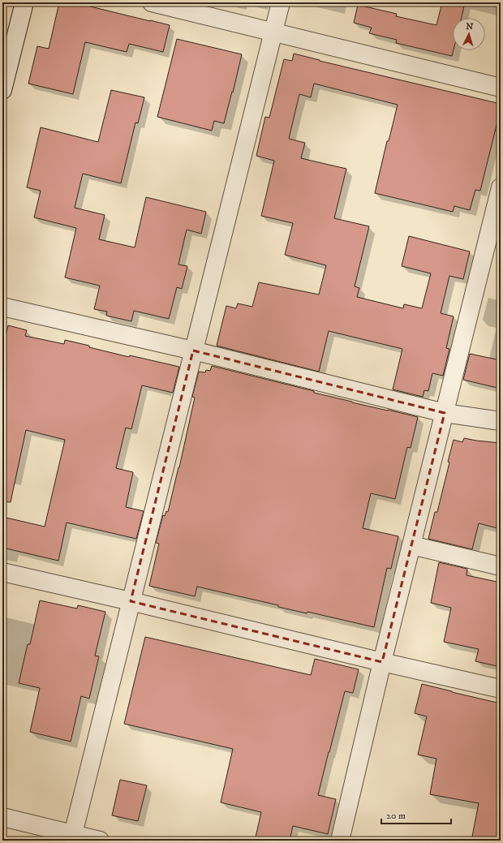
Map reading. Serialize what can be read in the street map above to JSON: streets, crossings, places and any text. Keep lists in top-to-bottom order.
{
  "scale_bar": "20 m",
  "north": "top"
}
